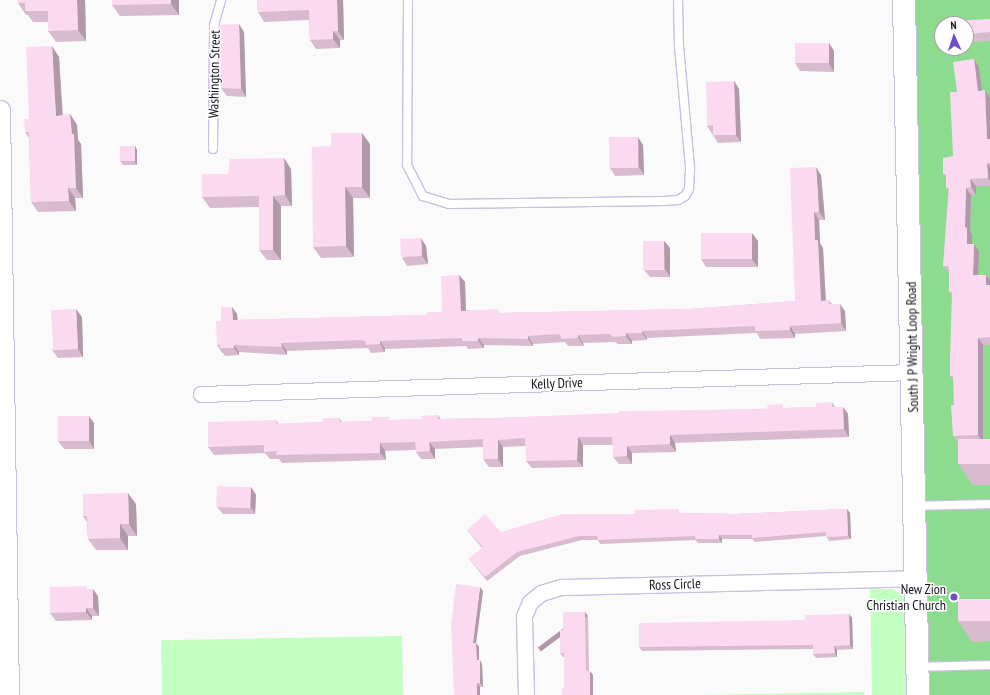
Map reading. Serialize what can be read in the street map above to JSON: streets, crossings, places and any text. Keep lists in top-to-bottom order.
{
  "streets": {
    "main road": ["South J P Wright Loop Road"],
    "street": ["Kelly Drive", "Ross Circle"],
    "lane": ["Washington Street"]
  },
  "crossings": [
    ["South J P Wright Loop Road", "Kelly Drive"],
    ["South J P Wright Loop Road", "Ross Circle"]
  ],
  "places": ["New Zion Christian Church"],
  "north": "top"
}
